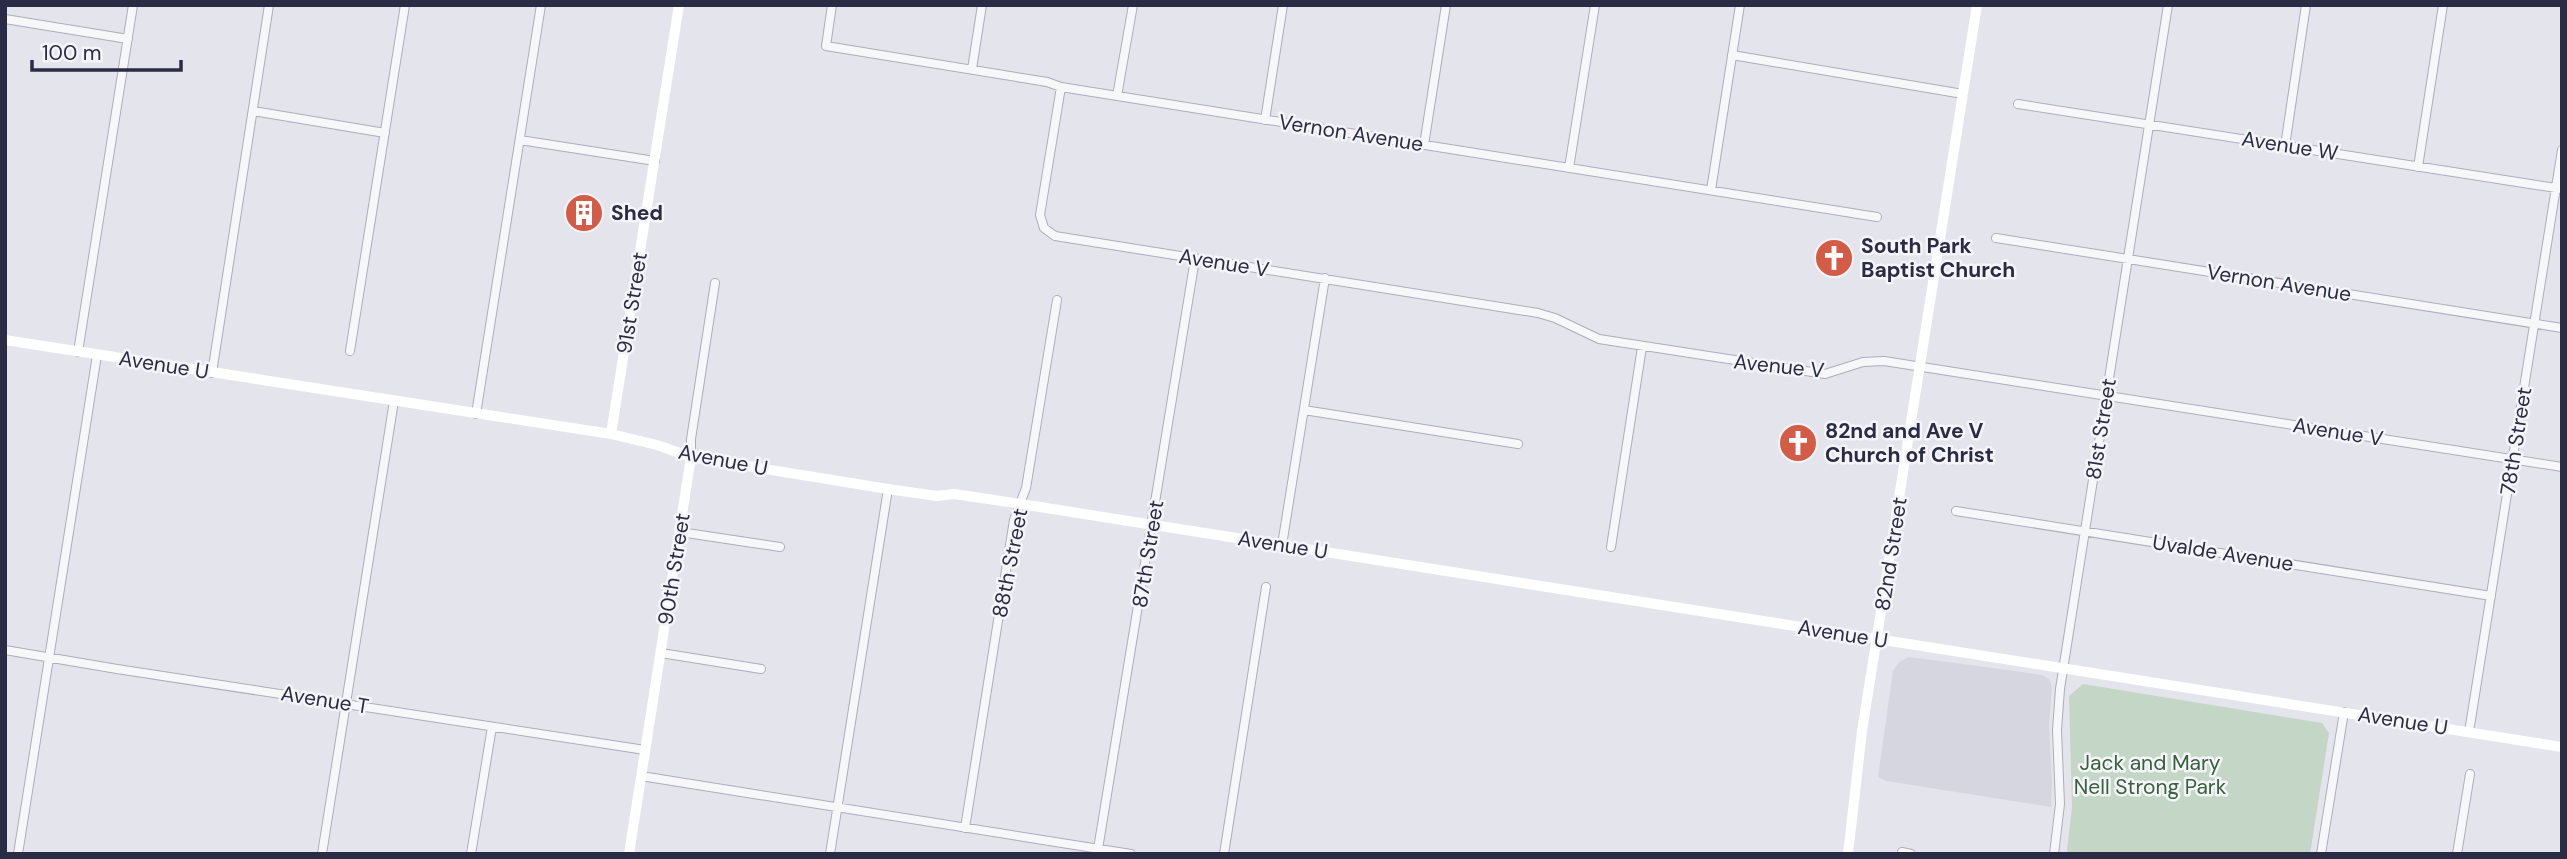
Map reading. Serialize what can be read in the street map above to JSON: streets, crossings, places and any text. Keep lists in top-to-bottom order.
{
  "streets": {
    "street": [
      "Vernon Avenue",
      "Avenue W",
      "Avenue V",
      "91st Street",
      "Avenue U",
      "81st Street",
      "78th Street",
      "Uvalde Avenue",
      "87th Street",
      "82nd Street",
      "88th Street",
      "90th Street",
      "Avenue T"
    ]
  },
  "crossings": [
    ["Vernon Avenue", "Avenue V"],
    ["Vernon Avenue", "81st Street"],
    ["Vernon Avenue", "78th Street"],
    ["Avenue W", "81st Street"],
    ["Avenue W", "78th Street"],
    ["Avenue V", "81st Street"],
    ["Avenue V", "78th Street"],
    ["Avenue V", "87th Street"],
    ["Avenue V", "82nd Street"],
    ["91st Street", "Avenue U"],
    ["Avenue U", "81st Street"],
    ["Avenue U", "78th Street"],
    ["Avenue U", "87th Street"],
    ["Avenue U", "82nd Street"],
    ["Avenue U", "88th Street"],
    ["Avenue U", "90th Street"],
    ["81st Street", "Uvalde Avenue"],
    ["78th Street", "Uvalde Avenue"],
    ["90th Street", "Avenue T"]
  ],
  "parks": ["Jack and Mary Nell Strong Park"],
  "places": {
    "building": ["Shed"],
    "church": ["South Park Baptist Church", "82nd and Ave V Church of Christ"]
  },
  "scale_bar": "100 m"
}
